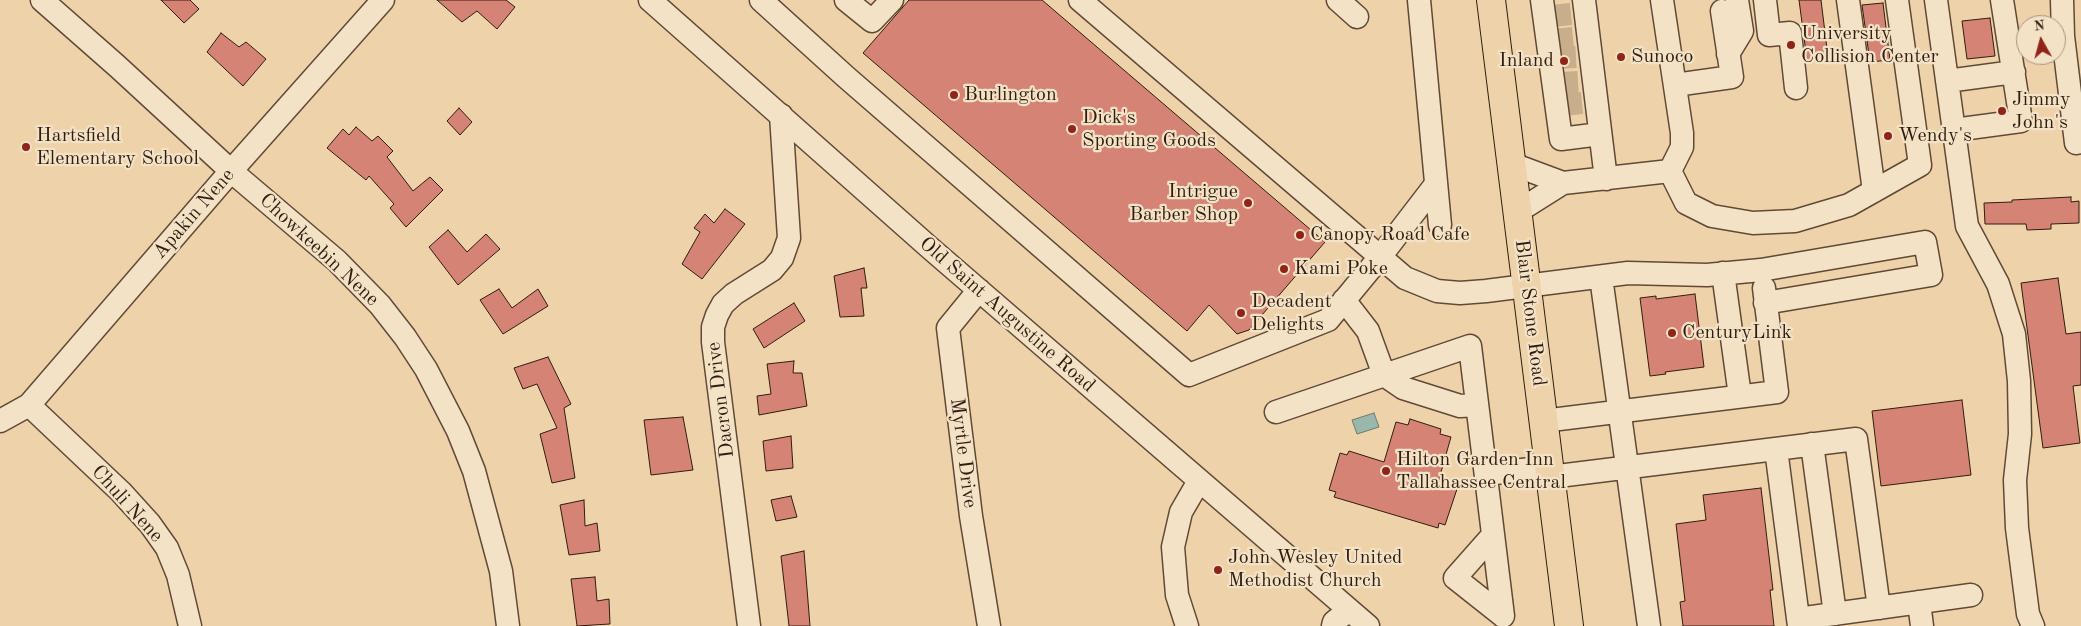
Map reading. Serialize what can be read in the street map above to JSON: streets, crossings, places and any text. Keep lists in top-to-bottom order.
{
  "streets": {
    "main road": ["Blair Stone Road"],
    "street": [
      "Apakin Nene",
      "Chowkeebin Nene",
      "Old Saint Augustine Road",
      "Dacron Drive",
      "Myrtle Drive",
      "Chuli Nene"
    ]
  },
  "crossings": [
    ["Apakin Nene", "Chowkeebin Nene"],
    ["Apakin Nene", "Chuli Nene"],
    ["Old Saint Augustine Road", "Dacron Drive"],
    ["Old Saint Augustine Road", "Myrtle Drive"]
  ],
  "places": [
    "University Collision Center",
    "Sunoco",
    "Inland",
    "Burlington",
    "Jimmy John's",
    "Dick's Sporting Goods",
    "Wendy's",
    "Hartsfield Elementary School",
    "Intrigue Barber Shop",
    "Canopy Road Cafe",
    "Kami Poke",
    "Decadent Delights",
    "CenturyLink",
    "Hilton Garden Inn Tallahassee Central",
    "John Wesley United Methodist Church"
  ],
  "north": "top"
}
